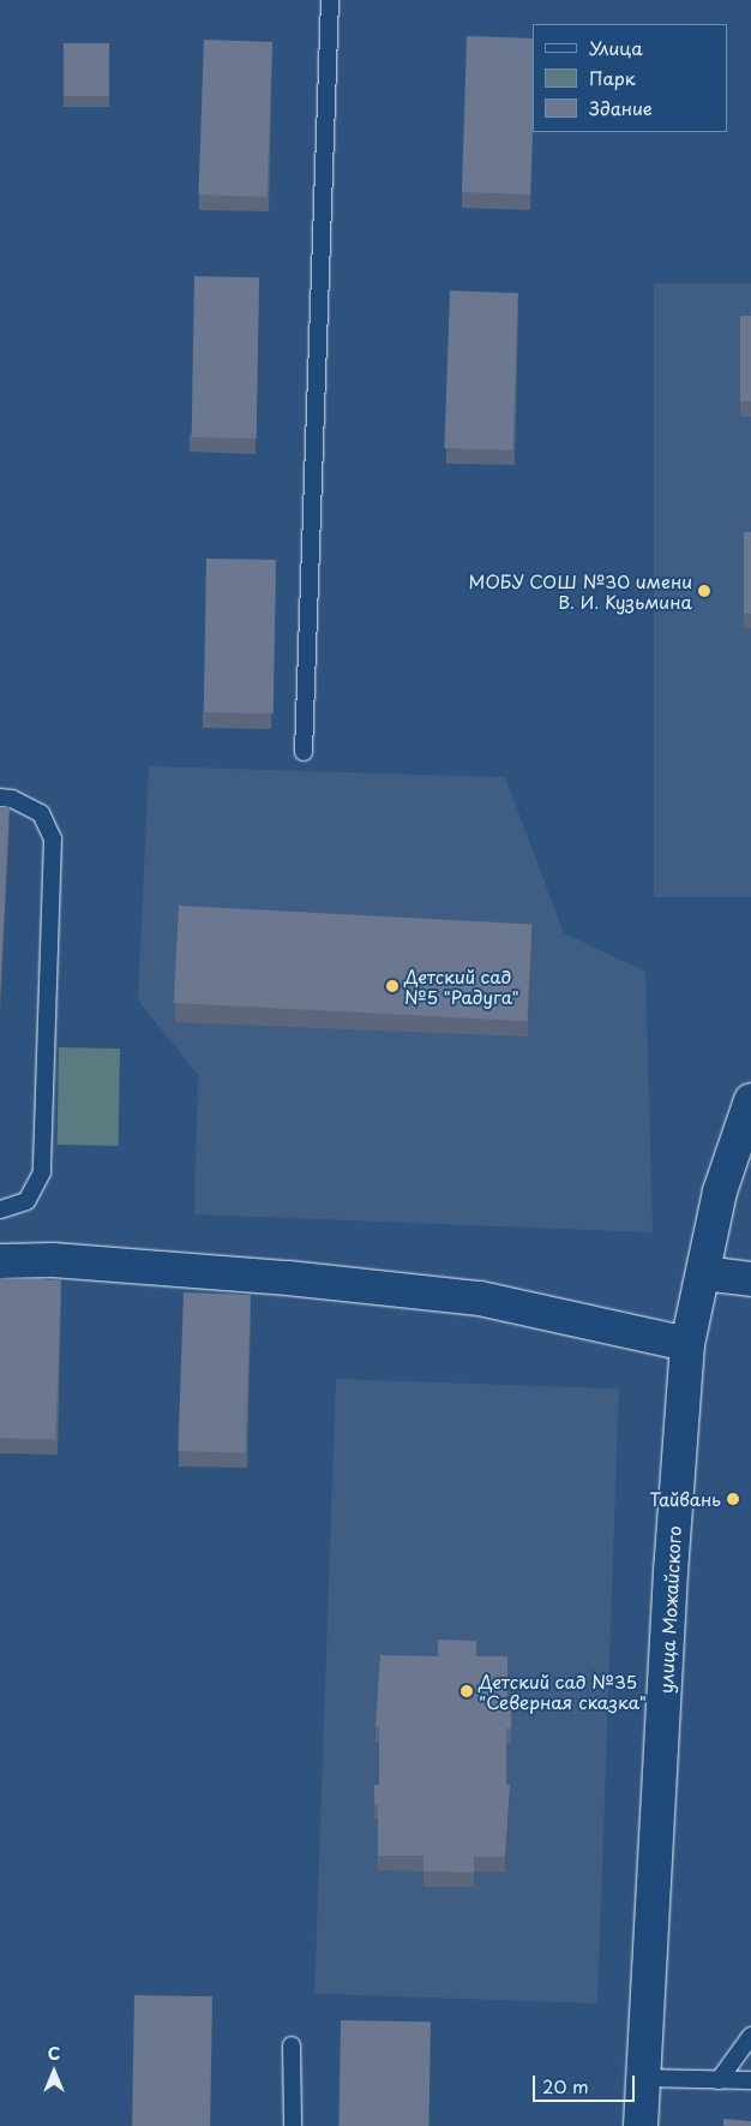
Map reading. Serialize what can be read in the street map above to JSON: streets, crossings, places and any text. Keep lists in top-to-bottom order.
{
  "streets": {
    "street": ["улица Можайского"]
  },
  "places": [
    "МОБУ СОШ №30 имени В. И. Кузьмина",
    "Детский сад №5 \"Радуга\"",
    "Тайвань",
    "Детский сад №35 \"Северная сказка\""
  ],
  "legend": ["Улица", "Парк", "Здание"],
  "scale_bar": "20 m",
  "north": "top"
}
